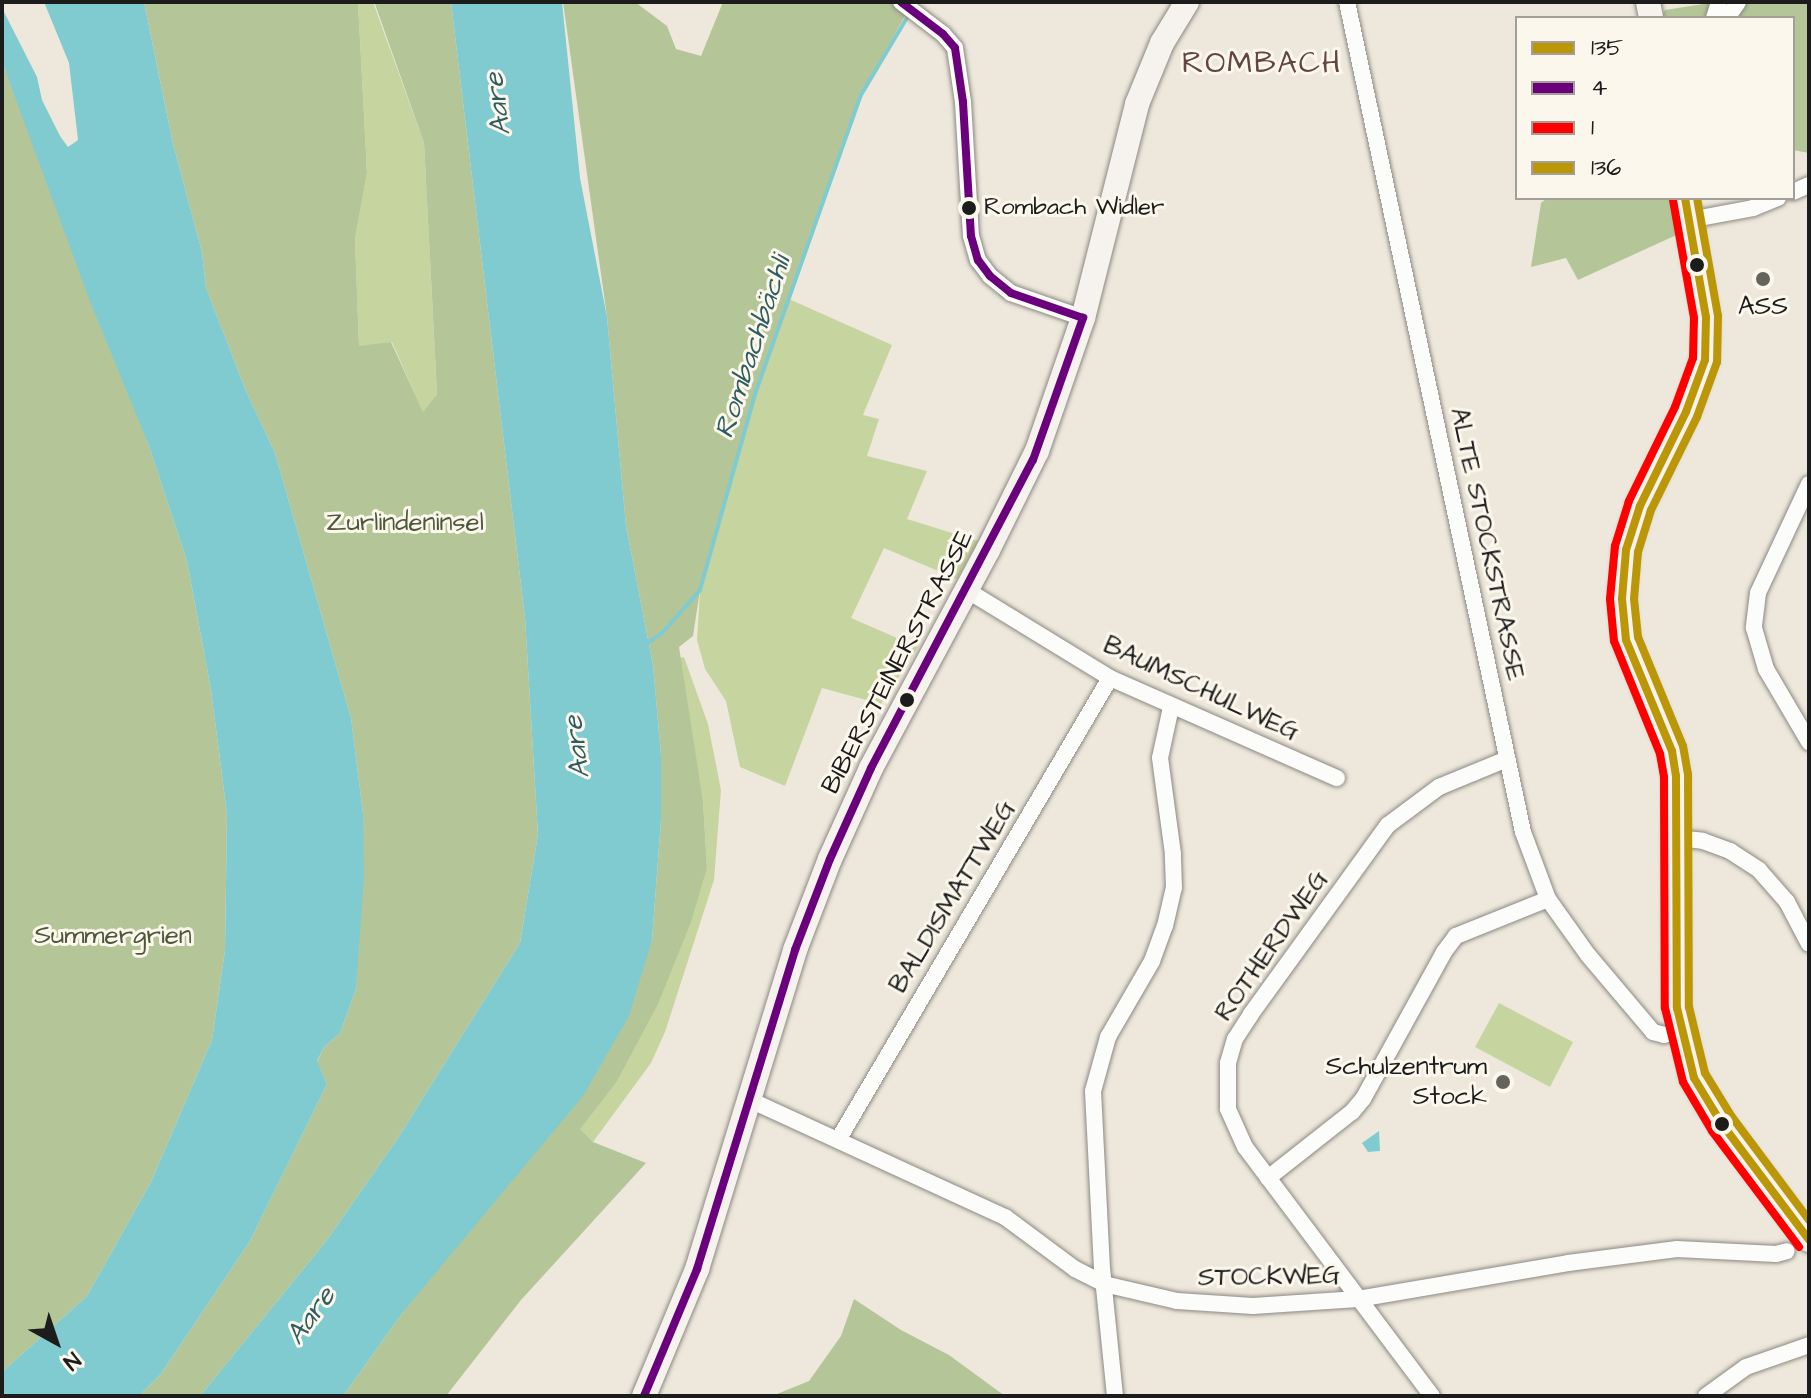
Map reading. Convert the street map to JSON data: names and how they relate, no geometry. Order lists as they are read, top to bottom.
{
  "streets": {
    "main road": ["BIBERSTEINERSTRASSE"],
    "street": [
      "ALTE STOCKSTRASSE",
      "BAUMSCHULWEG",
      "BALDISMATTWEG",
      "ROTHERDWEG",
      "STOCKWEG"
    ]
  },
  "crossings": [
    ["ALTE STOCKSTRASSE", "ROTHERDWEG"],
    ["BIBERSTEINERSTRASSE", "BAUMSCHULWEG"],
    ["BIBERSTEINERSTRASSE", "STOCKWEG"],
    ["BAUMSCHULWEG", "BALDISMATTWEG"],
    ["BALDISMATTWEG", "STOCKWEG"],
    ["ROTHERDWEG", "STOCKWEG"]
  ],
  "districts": ["ROMBACH"],
  "water": ["Aare", "Rombachbächli"],
  "parks": ["Zurlindeninsel", "Summergrien"],
  "places": ["Rombach Widler", "ASS", "Schulzentrum Stock"],
  "lines": [
    "transit line 4",
    "transit line 135",
    "transit line 1",
    "transit line 136"
  ],
  "legend": [
    "135",
    "4",
    "1",
    "136"
  ],
  "north": "bottom right"
}
